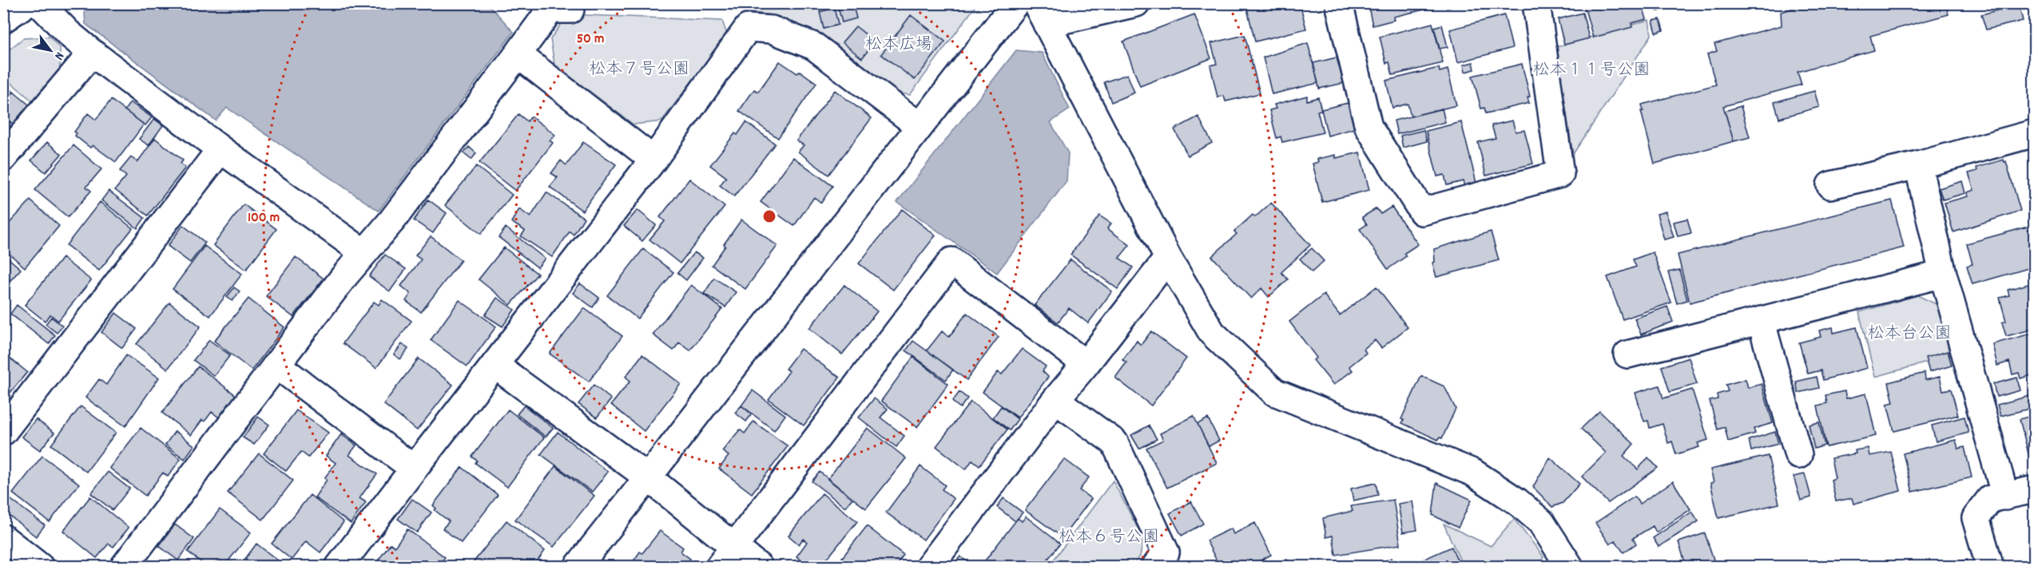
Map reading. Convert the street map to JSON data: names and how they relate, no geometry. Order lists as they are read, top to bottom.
{
  "parks": [
    "松本広場",
    "松本７号公園",
    "松本１１号公園",
    "松本台公園",
    "松本６号公園"
  ],
  "north": "bottom right",
  "rings": ["50 m", "100 m"]
}
